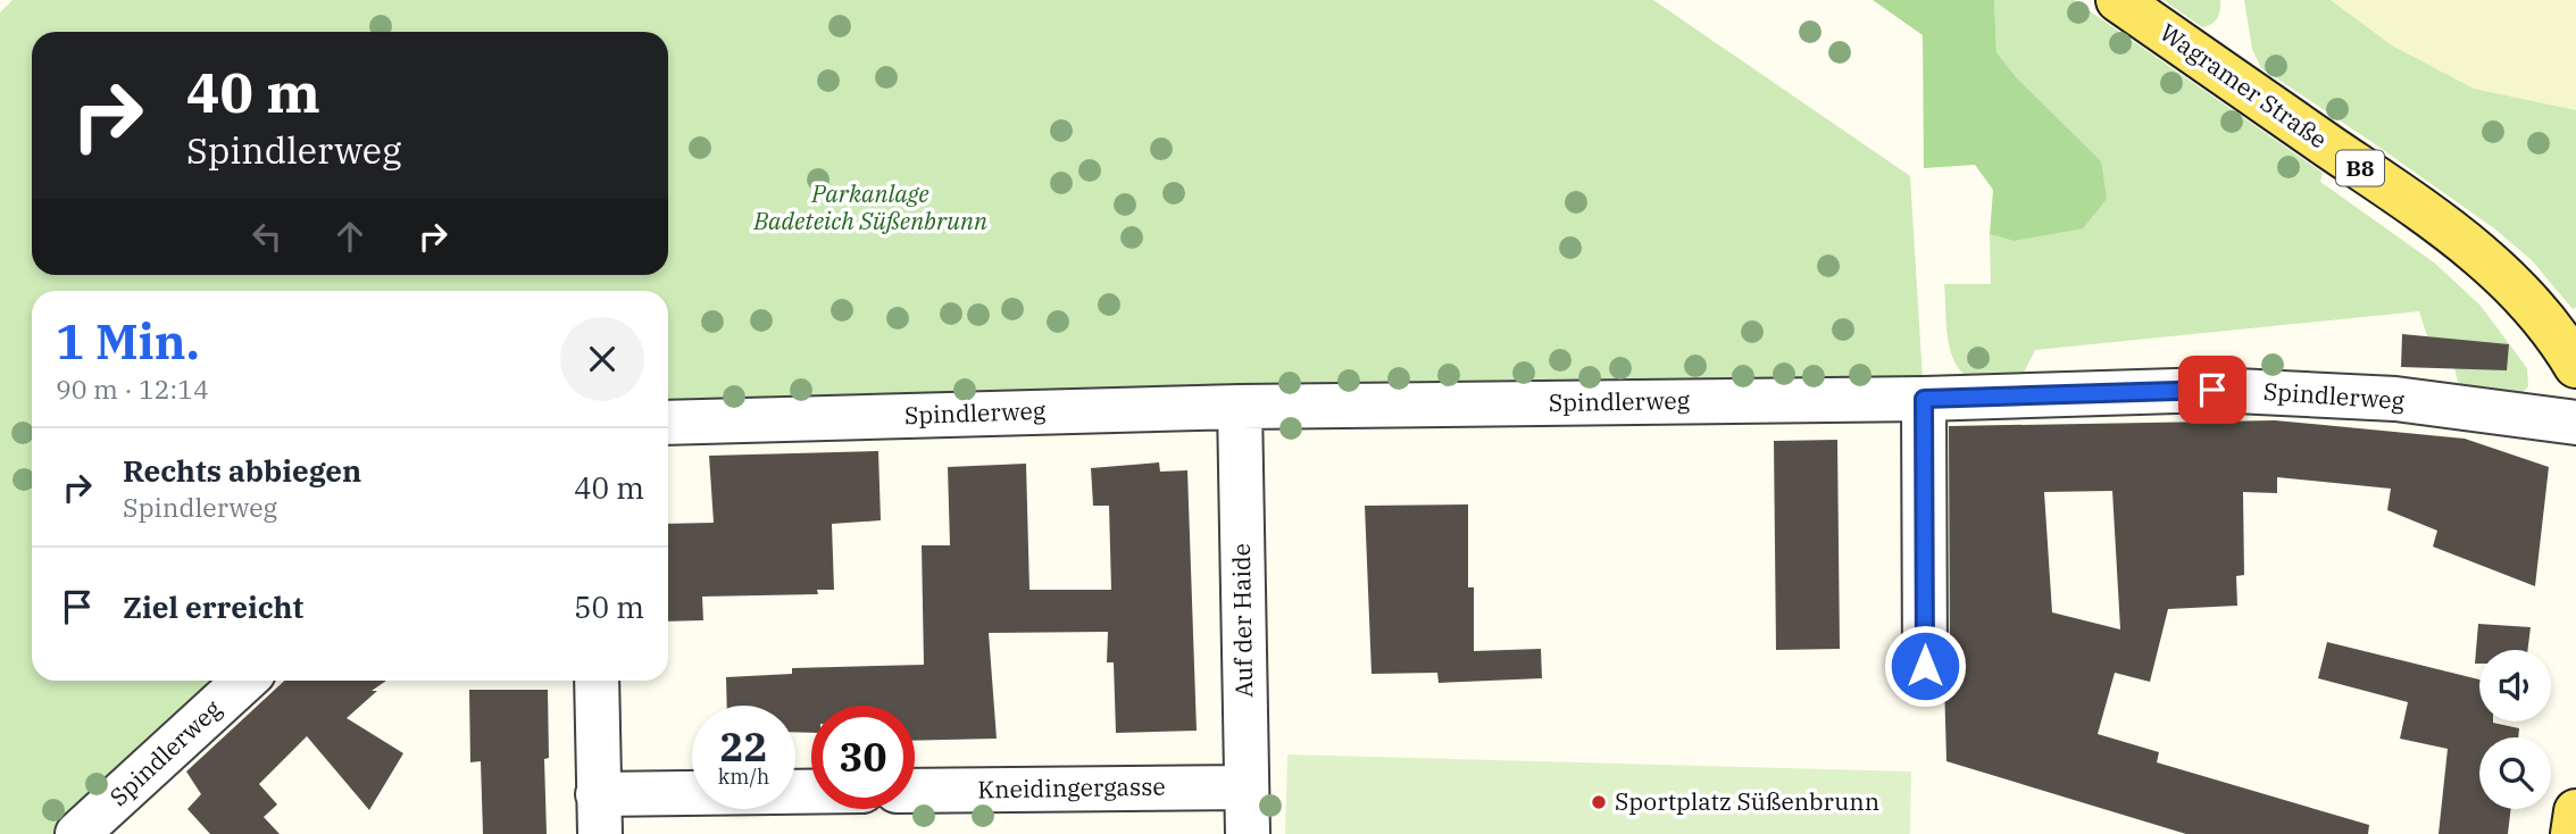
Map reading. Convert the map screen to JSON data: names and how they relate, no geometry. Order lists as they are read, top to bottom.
{
  "streets": {
    "main road": ["Wagramer Straße", "B8"],
    "street": ["Spindlerweg", "Auf der Haide", "Kneidingergasse"]
  },
  "crossings": [
    ["Spindlerweg", "Auf der Haide"],
    ["Auf der Haide", "Kneidingergasse"]
  ],
  "parks": ["Parkanlage Badeteich Süßenbrunn"],
  "places": ["Sportplatz Süßenbrunn"],
  "page": {
    "turn": ["40 m", "Spindlerweg"],
    "heading": ["1 Min.", "90 m · 12:14"],
    "list": [
      {
        "name": "Rechts abbiegen",
        "note": "Spindlerweg",
        "value": "40 m"
      },
      {
        "name": "Ziel erreicht",
        "value": "50 m"
      }
    ],
    "speed": "22 km/h",
    "limit": "30"
  }
}
